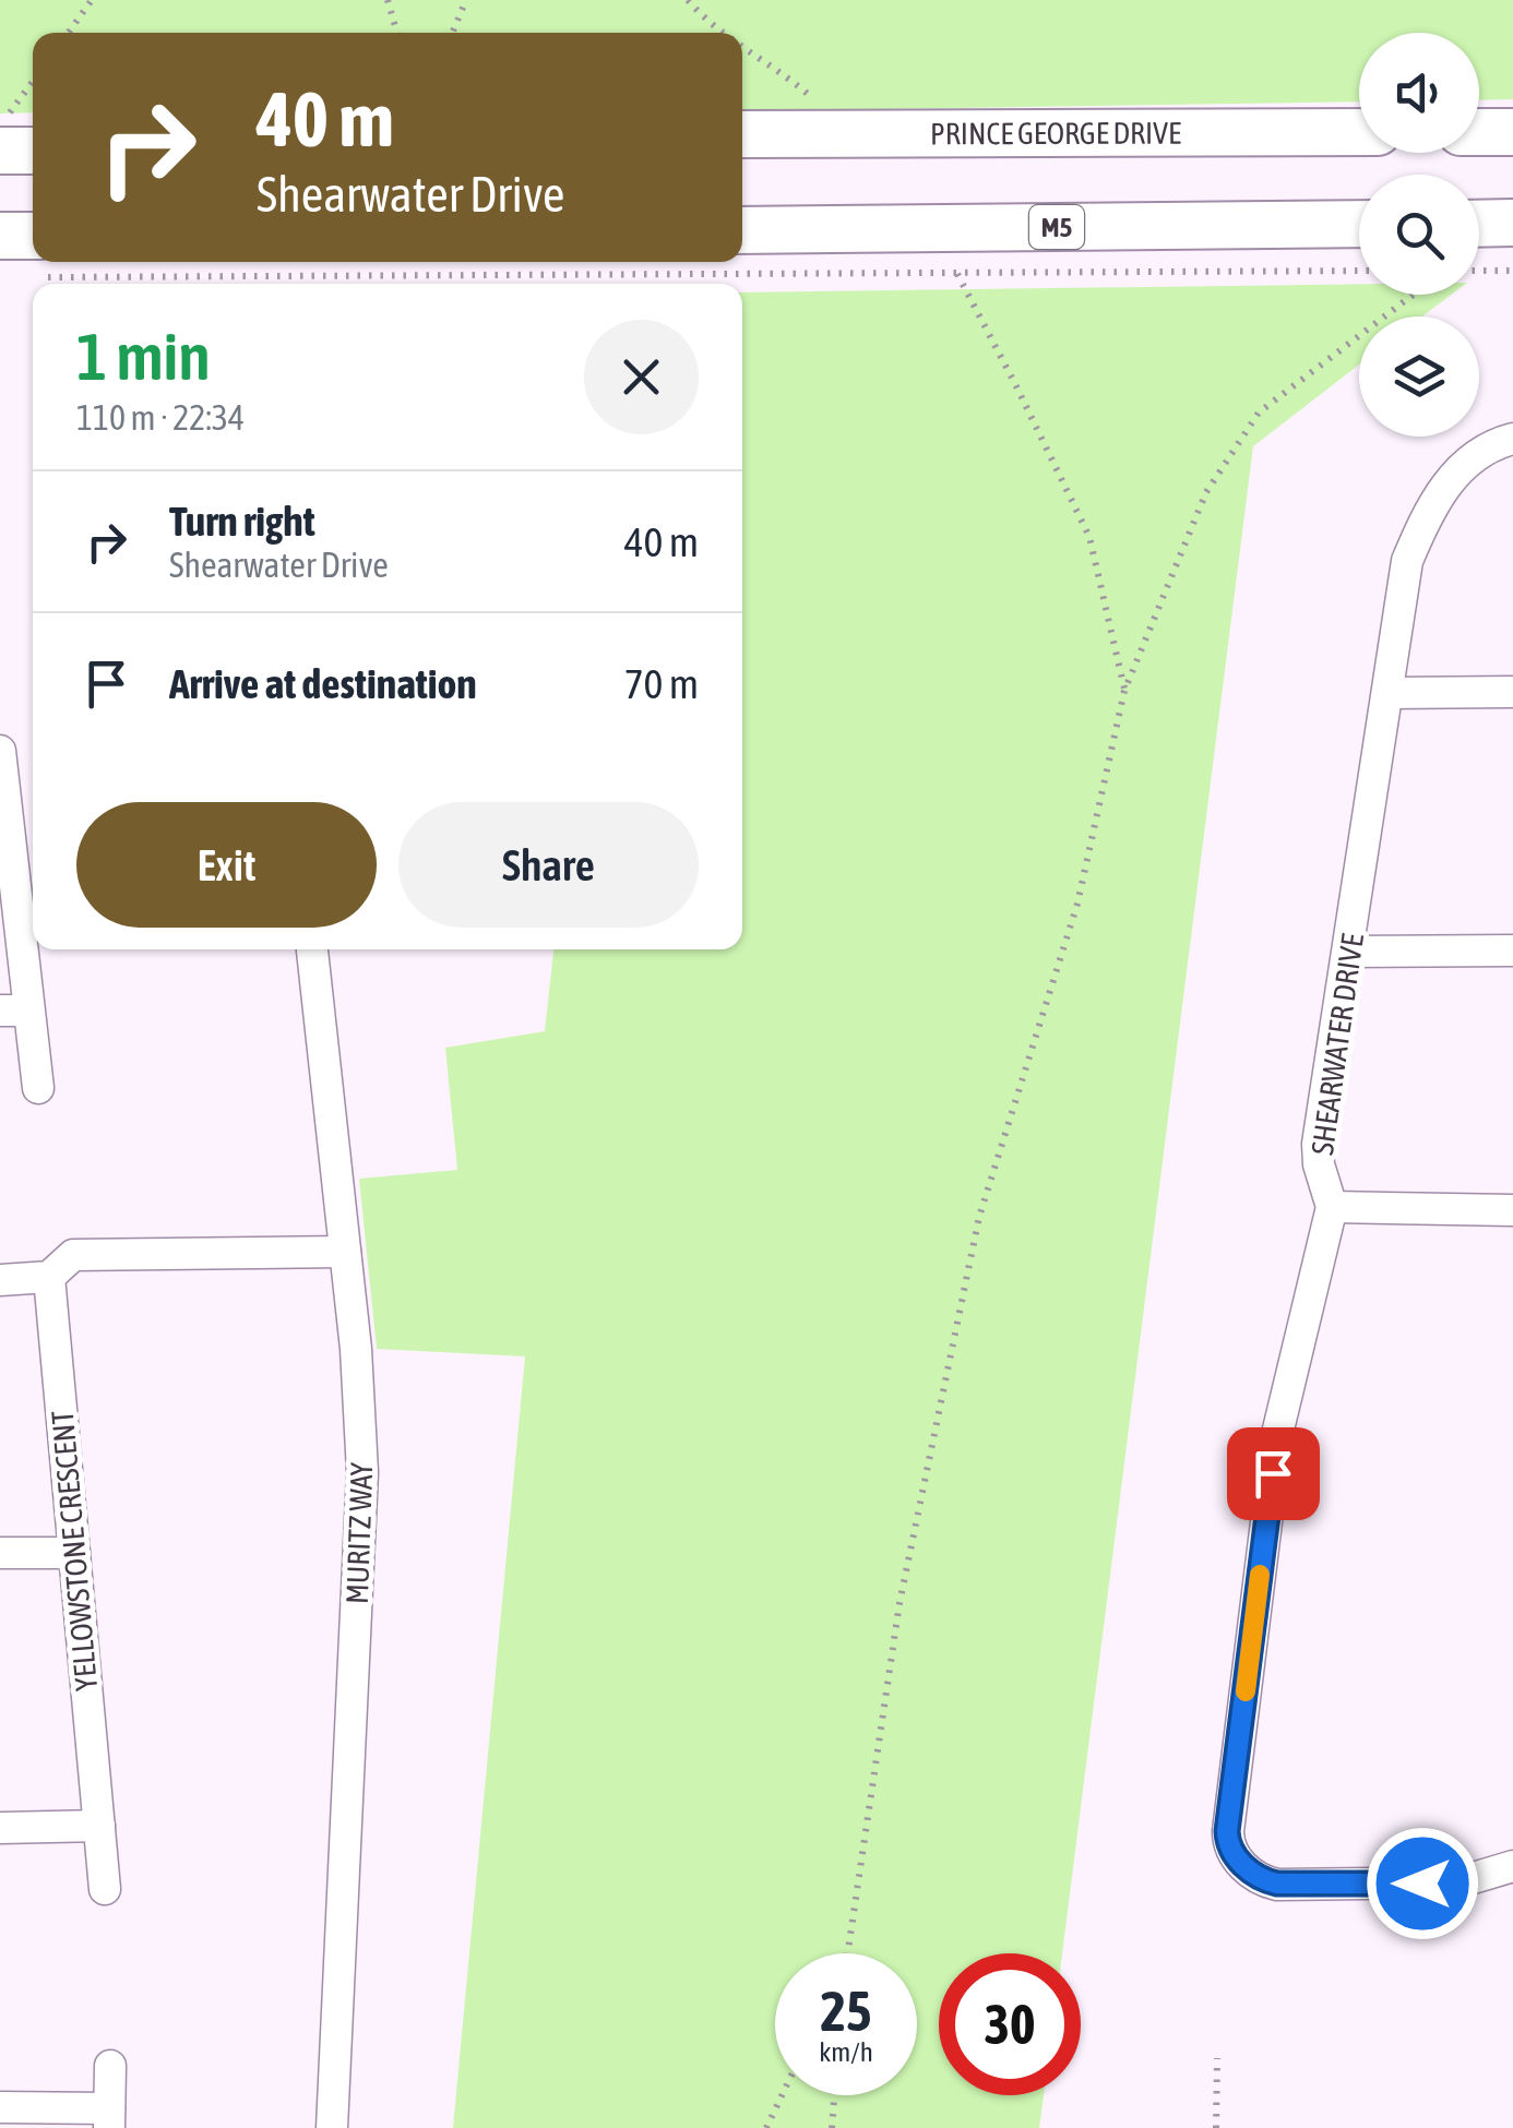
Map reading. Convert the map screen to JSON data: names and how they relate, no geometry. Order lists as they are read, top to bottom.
{
  "streets": {
    "main road": ["PRINCE GEORGE DRIVE", "M5"],
    "street": ["SHEARWATER DRIVE", "MURITZ WAY", "YELLOWSTONE CRESCENT"]
  },
  "page": {
    "turn": ["40 m", "Shearwater Drive"],
    "heading": ["1 min", "110 m · 22:34"],
    "list": [
      {
        "name": "Turn right",
        "note": "Shearwater Drive",
        "value": "40 m"
      },
      {
        "name": "Arrive at destination",
        "value": "70 m"
      }
    ],
    "buttons": ["Exit", "Share"],
    "speed": "25 km/h",
    "limit": "30"
  }
}
